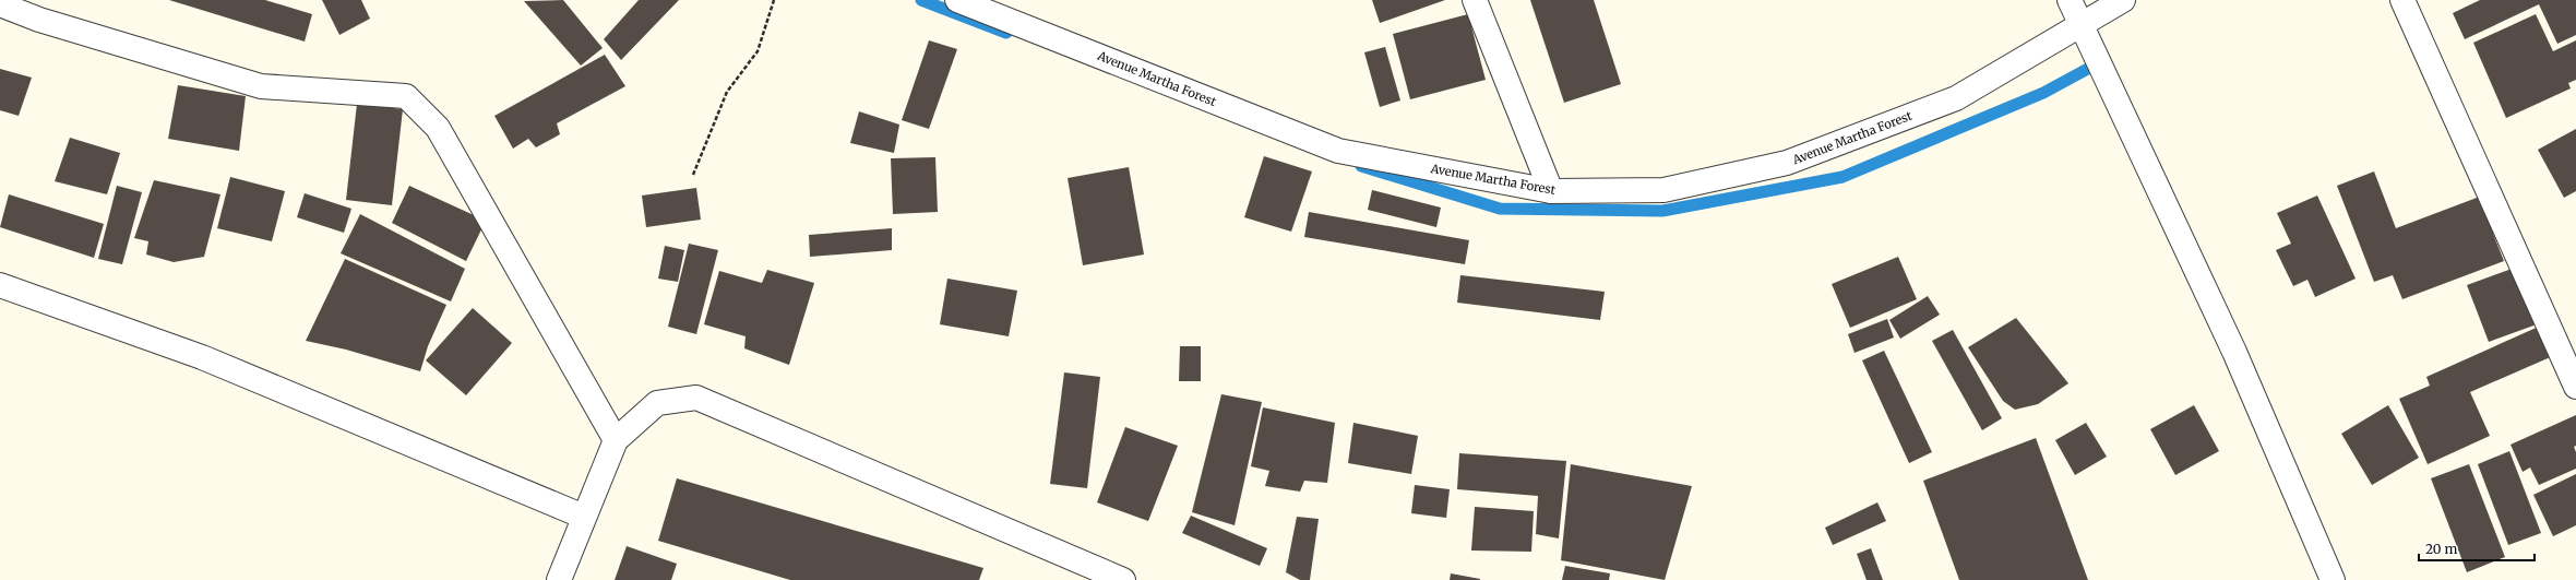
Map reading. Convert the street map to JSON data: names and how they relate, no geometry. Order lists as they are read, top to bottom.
{
  "streets": {
    "street": ["Avenue Martha Forest"]
  },
  "scale_bar": "20 m"
}
